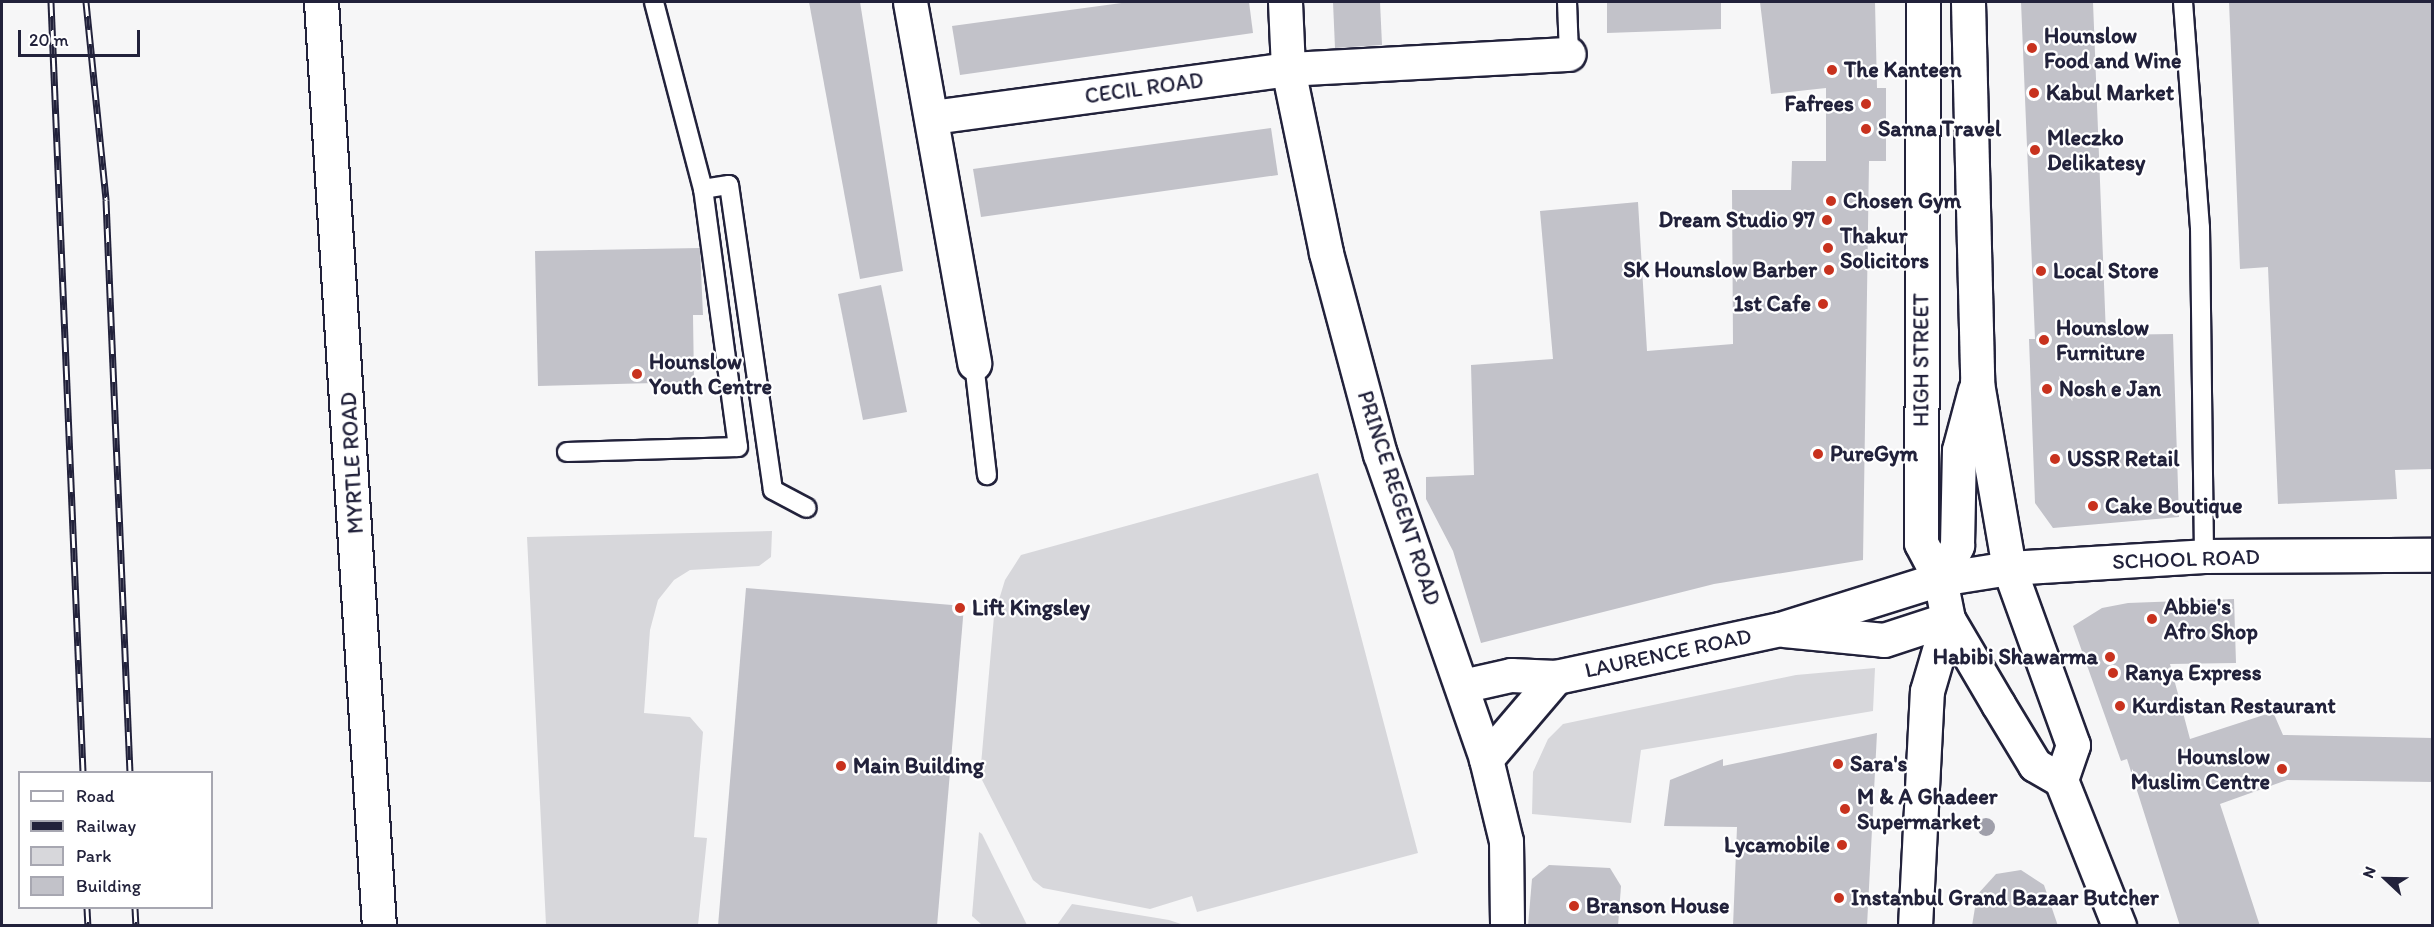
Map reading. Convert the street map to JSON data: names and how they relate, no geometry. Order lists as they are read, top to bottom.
{
  "streets": {
    "street": [
      "CECIL ROAD",
      "HIGH STREET",
      "MYRTLE ROAD",
      "PRINCE REGENT ROAD",
      "SCHOOL ROAD",
      "LAURENCE ROAD"
    ]
  },
  "crossings": [
    ["CECIL ROAD", "PRINCE REGENT ROAD"],
    ["HIGH STREET", "SCHOOL ROAD"],
    ["HIGH STREET", "LAURENCE ROAD"],
    ["PRINCE REGENT ROAD", "LAURENCE ROAD"],
    ["SCHOOL ROAD", "LAURENCE ROAD"]
  ],
  "places": [
    "Hounslow Food and Wine",
    "The Kanteen",
    "Kabul Market",
    "Fafrees",
    "Sanna Travel",
    "Mleczko Delikatesy",
    "Chosen Gym",
    "Dream Studio 97",
    "Thakur Solicitors",
    "SK Hounslow Barber",
    "Local Store",
    "1st Cafe",
    "Hounslow Furniture",
    "Hounslow Youth Centre",
    "Nosh e Jan",
    "PureGym",
    "USSR Retail",
    "Cake Boutique",
    "Lift Kingsley",
    "Abbie's Afro Shop",
    "Habibi Shawarma",
    "Ranya Express",
    "Kurdistan Restaurant",
    "Sara's",
    "Main Building",
    "Hounslow Muslim Centre",
    "M & A Ghadeer Supermarket",
    "Lycamobile",
    "Instanbul Grand Bazaar Butcher",
    "Branson House"
  ],
  "legend": [
    "Road",
    "Railway",
    "Park",
    "Building"
  ],
  "scale_bar": "20 m",
  "north": "left"
}
